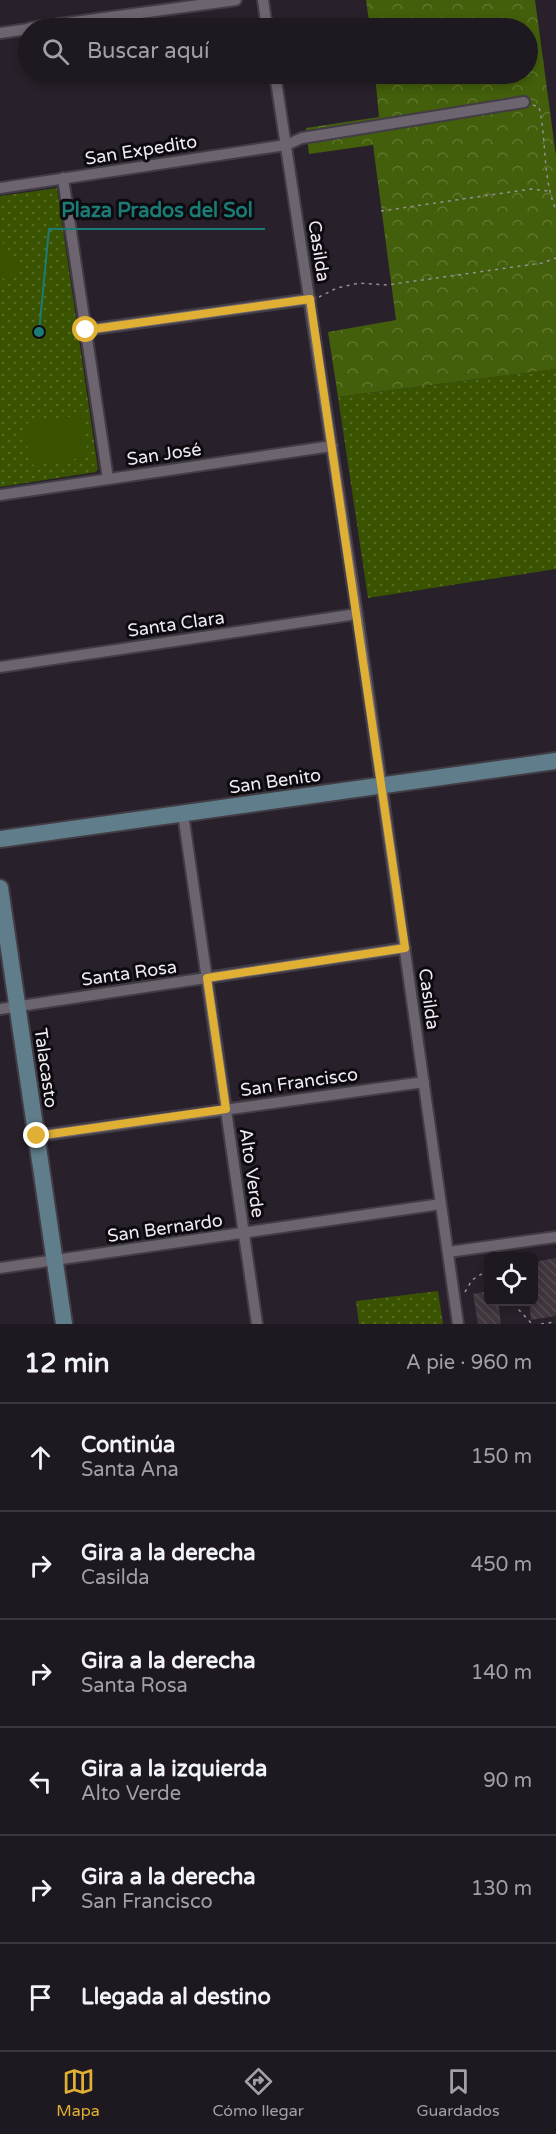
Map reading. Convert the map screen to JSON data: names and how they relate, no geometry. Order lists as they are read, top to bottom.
{
  "streets": {
    "street": [
      "San Expedito",
      "Casilda",
      "San José",
      "Santa Clara",
      "San Benito",
      "Santa Rosa",
      "Talacasto",
      "San Francisco",
      "Alto Verde",
      "San Bernardo"
    ]
  },
  "crossings": [
    ["San Expedito", "Casilda"],
    ["Casilda", "San José"],
    ["Casilda", "Santa Clara"],
    ["Casilda", "San Benito"],
    ["Casilda", "Santa Rosa"],
    ["Casilda", "San Francisco"],
    ["Casilda", "San Bernardo"],
    ["San Benito", "Alto Verde"],
    ["Santa Rosa", "Talacasto"],
    ["Santa Rosa", "Alto Verde"],
    ["Talacasto", "San Francisco"],
    ["Talacasto", "San Bernardo"],
    ["San Francisco", "Alto Verde"],
    ["Alto Verde", "San Bernardo"]
  ],
  "places": ["Plaza Prados del Sol"],
  "page": {
    "search": "Buscar aquí",
    "heading": ["12 min", "A pie · 960 m"],
    "list": [
      ["Continúa", "Santa Ana", "150 m"],
      ["Gira a la derecha", "Casilda", "450 m"],
      ["Gira a la derecha", "Santa Rosa", "140 m"],
      ["Gira a la izquierda", "Alto Verde", "90 m"],
      ["Gira a la derecha", "San Francisco", "130 m"],
      "Llegada al destino"
    ],
    "nav": ["Mapa", "Cómo llegar", "Guardados"]
  }
}
